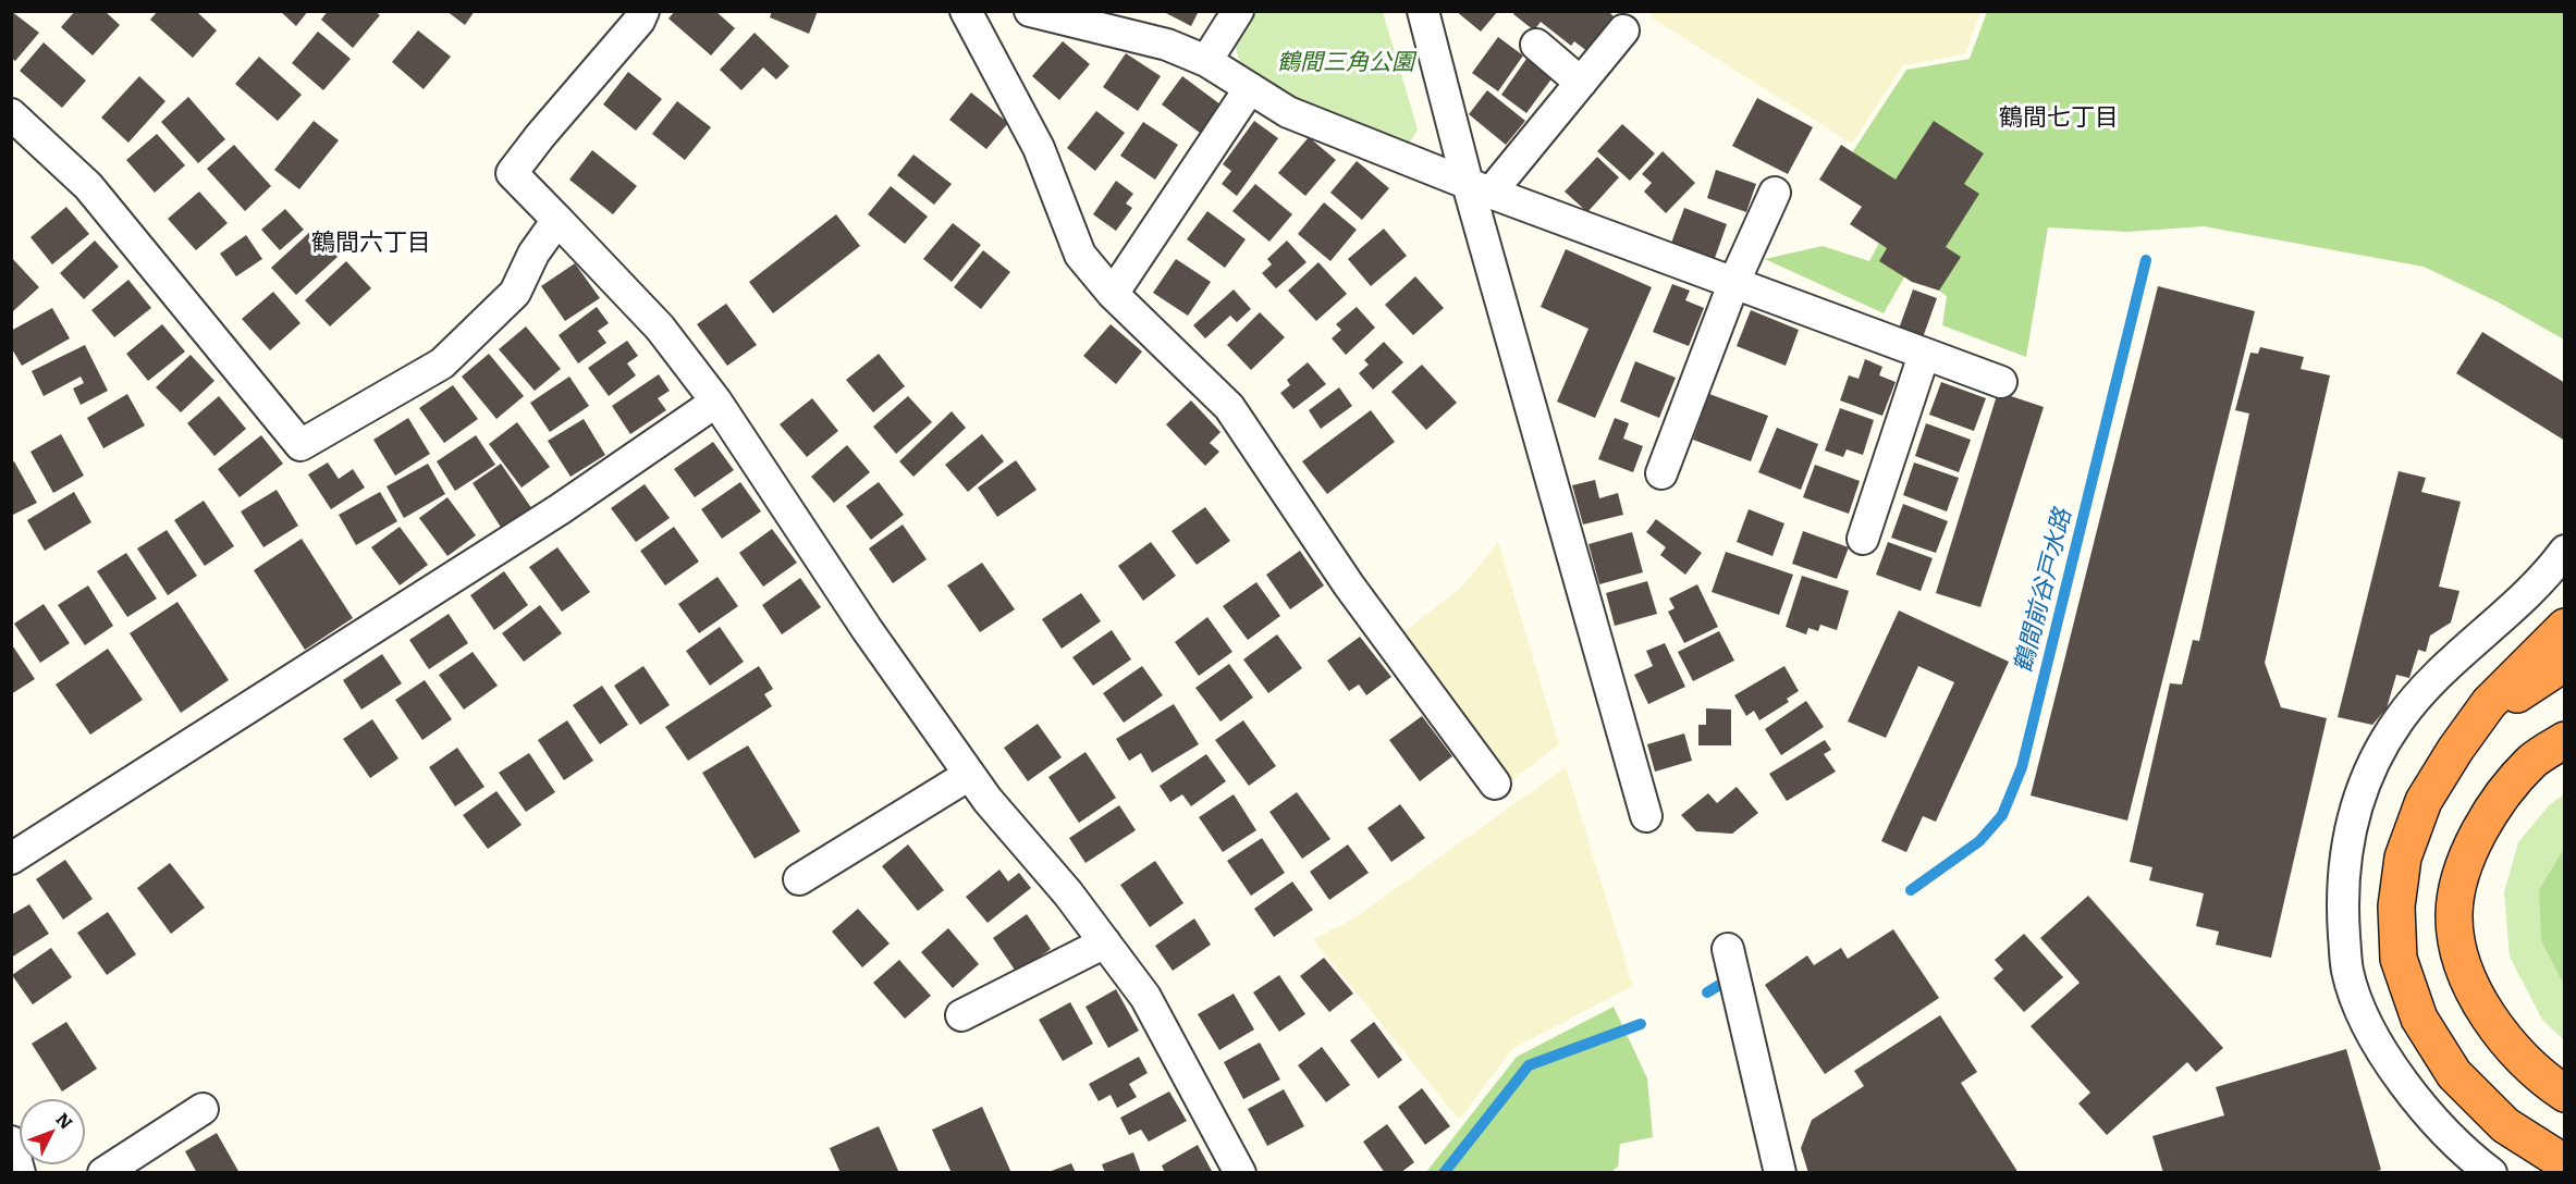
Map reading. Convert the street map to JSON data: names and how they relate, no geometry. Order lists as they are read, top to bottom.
{
  "districts": ["鶴間七丁目", "鶴間六丁目"],
  "water": ["鶴間前谷戸水路"],
  "parks": ["鶴間三角公園"],
  "north": "top right"
}
